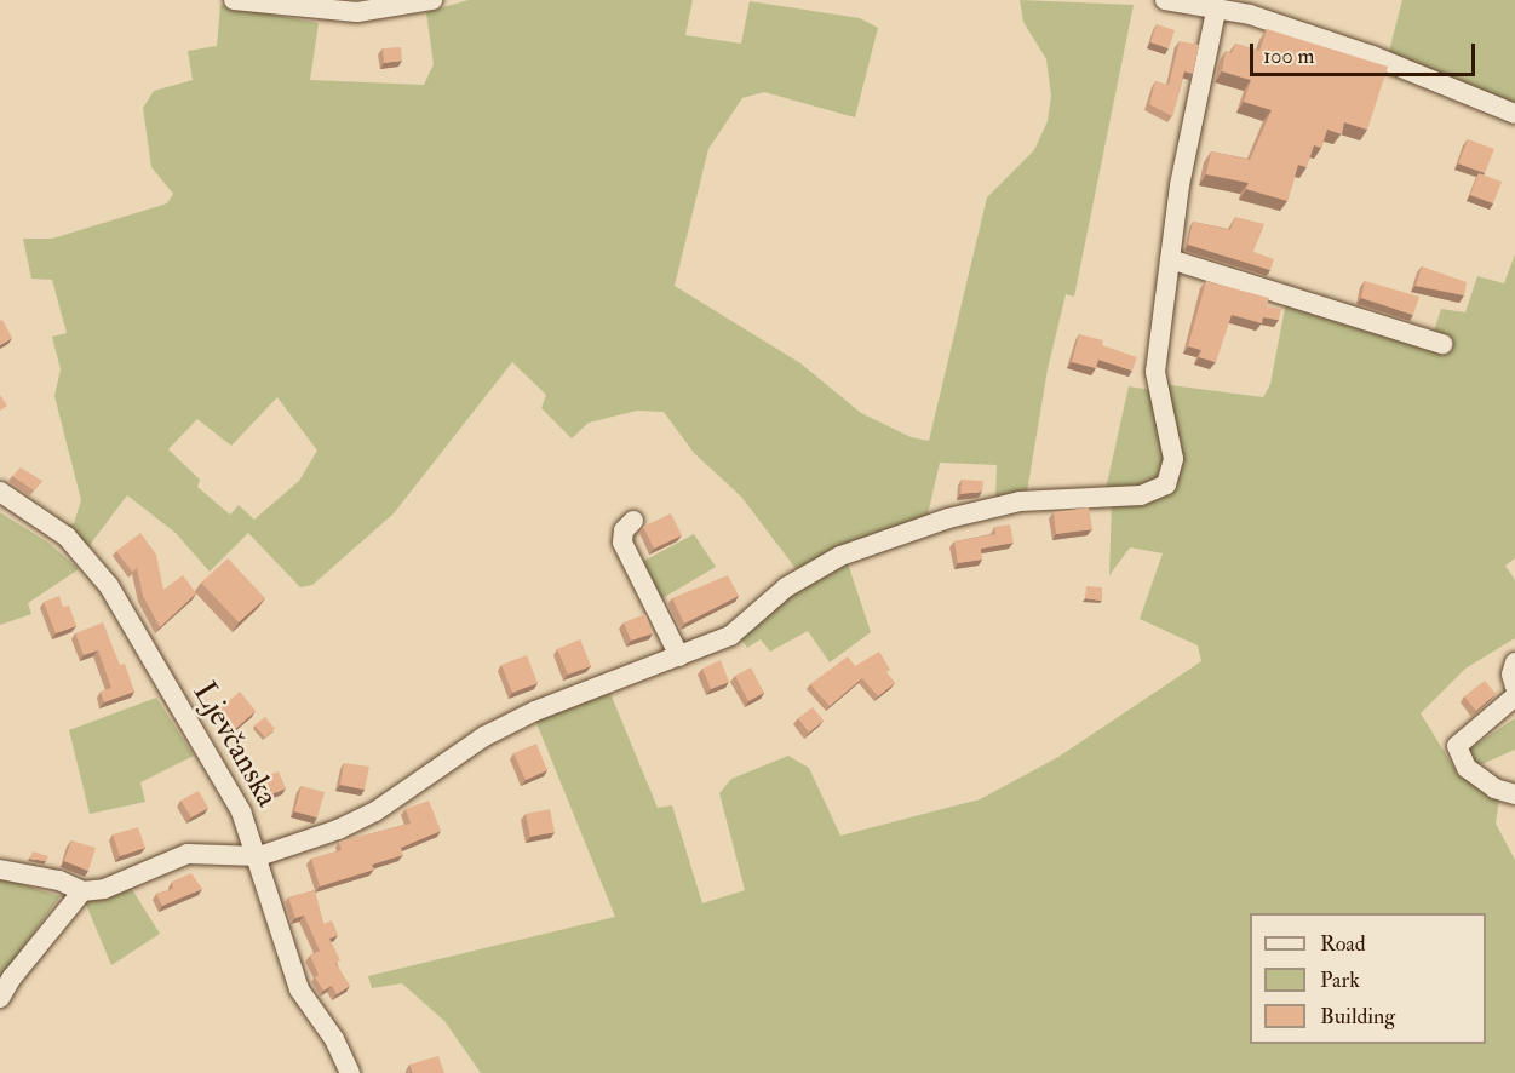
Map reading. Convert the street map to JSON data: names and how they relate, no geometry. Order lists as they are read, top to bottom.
{
  "streets": {
    "street": ["Ljevčanska"]
  },
  "legend": ["Road", "Park", "Building"],
  "scale_bar": "100 m"
}
